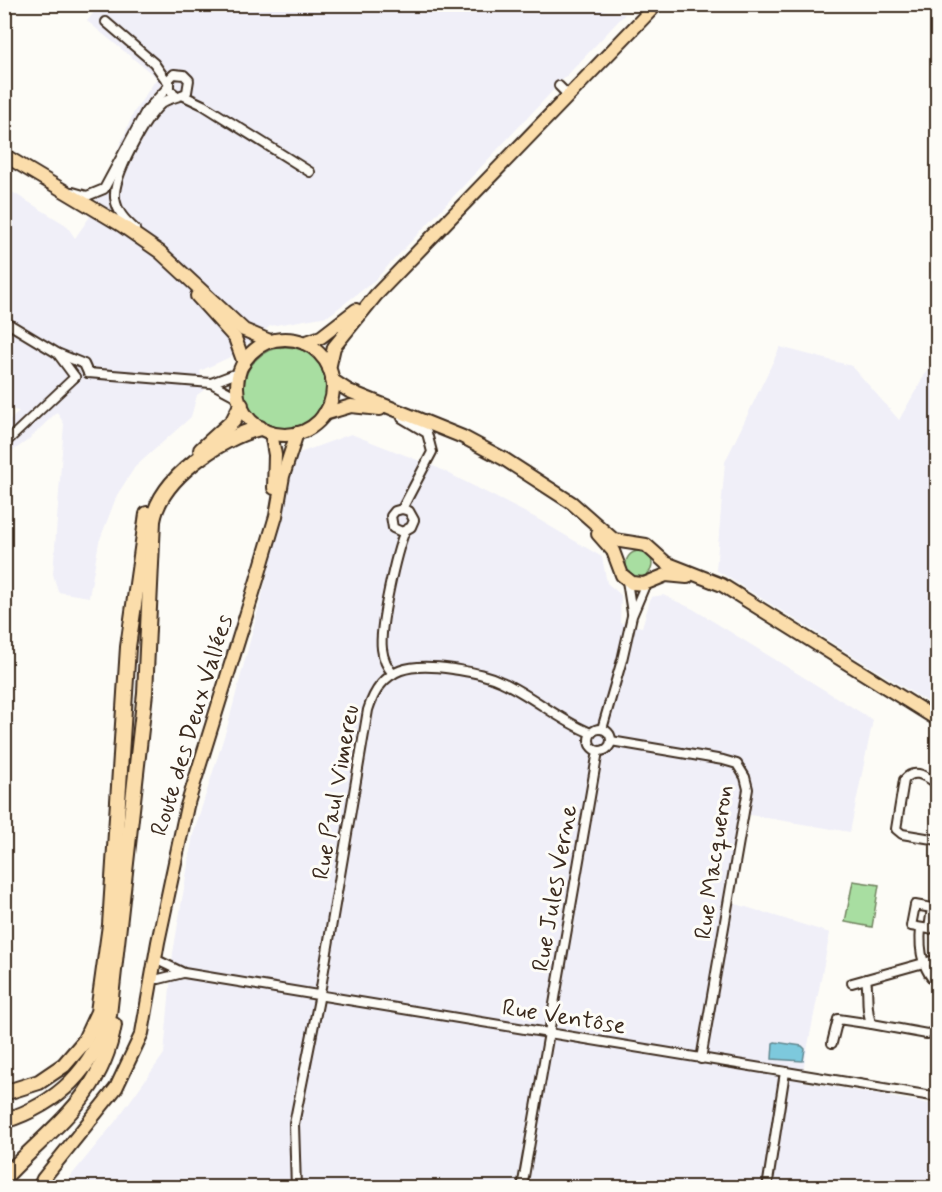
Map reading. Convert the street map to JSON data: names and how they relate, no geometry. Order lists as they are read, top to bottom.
{
  "streets": {
    "main road": ["Route des Deux Vallées"],
    "street": [
      "Rue Paul Vimereu",
      "Rue Macqueron",
      "Rue Jules Verne",
      "Rue Ventôse"
    ]
  },
  "crossings": [
    ["Route des Deux Vallées", "Rue Ventôse"],
    ["Rue Paul Vimereu", "Rue Ventôse"],
    ["Rue Macqueron", "Rue Jules Verne"],
    ["Rue Macqueron", "Rue Ventôse"],
    ["Rue Jules Verne", "Rue Ventôse"]
  ]
}
